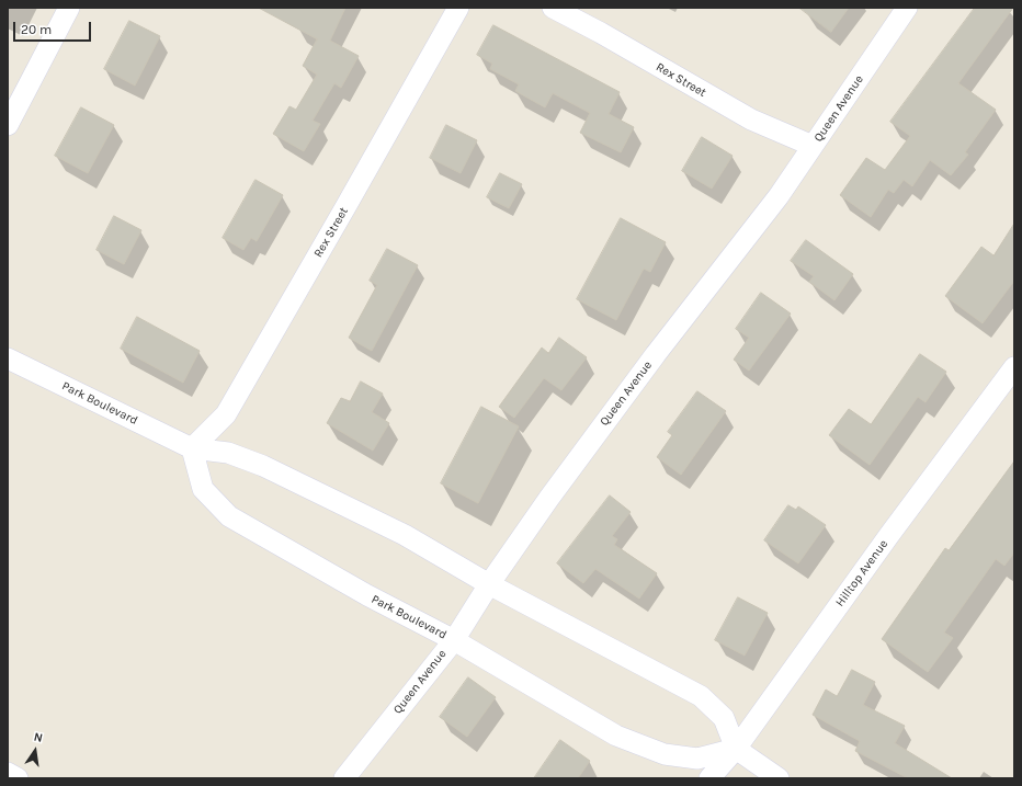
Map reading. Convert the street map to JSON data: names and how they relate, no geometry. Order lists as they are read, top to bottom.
{
  "streets": {
    "street": [
      "Rex Street",
      "Queen Avenue",
      "Park Boulevard",
      "Hilltop Avenue"
    ]
  },
  "crossings": [
    ["Rex Street", "Queen Avenue"],
    ["Rex Street", "Park Boulevard"],
    ["Queen Avenue", "Park Boulevard"],
    ["Park Boulevard", "Hilltop Avenue"]
  ],
  "scale_bar": "20 m",
  "north": "top"
}
